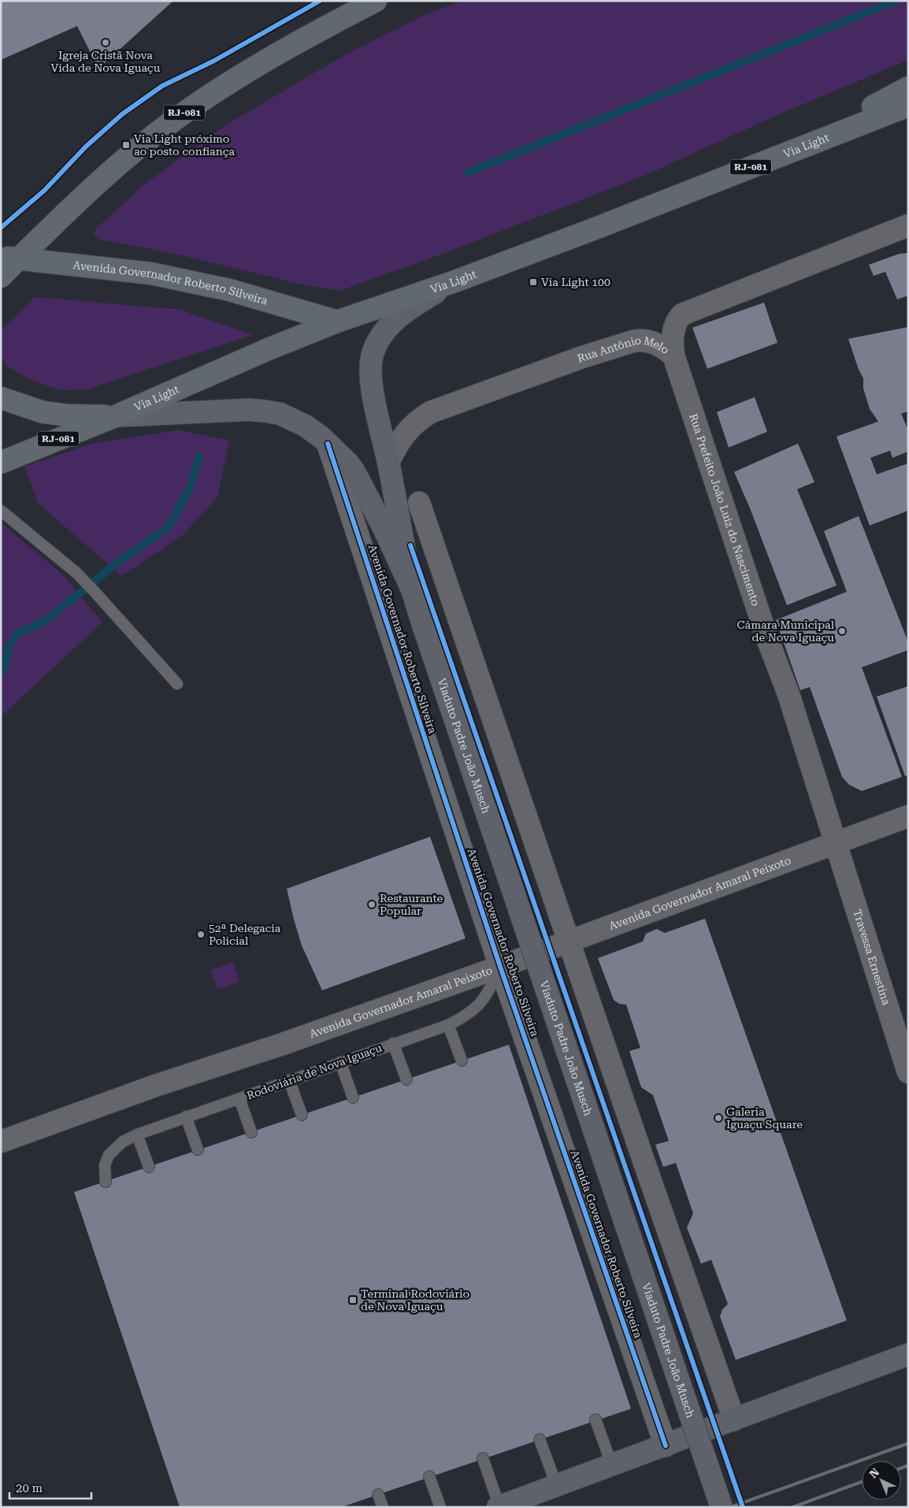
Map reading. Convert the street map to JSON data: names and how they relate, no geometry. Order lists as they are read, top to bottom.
{
  "streets": {
    "main road": [
      "RJ-081",
      "Via Light",
      "Avenida Governador Roberto Silveira",
      "Viaduto Padre João Musch"
    ],
    "street": [
      "Rua Antônio Melo",
      "Rua Prefeito João Luiz do Nascimento",
      "Avenida Governador Amaral Peixoto",
      "Travessa Ernestina"
    ],
    "lane": ["Rodoviária de Nova Iguaçu"]
  },
  "crossings": [
    ["RJ-081", "Avenida Governador Roberto Silveira"],
    ["Via Light", "Avenida Governador Roberto Silveira"],
    ["Via Light", "Viaduto Padre João Musch"],
    ["Avenida Governador Roberto Silveira", "Viaduto Padre João Musch"],
    ["Avenida Governador Roberto Silveira", "Avenida Governador Amaral Peixoto"],
    ["Avenida Governador Roberto Silveira", "Rodoviária de Nova Iguaçu"],
    ["Rua Antônio Melo", "Rua Prefeito João Luiz do Nascimento"],
    ["Rua Antônio Melo", "Viaduto Padre João Musch"],
    ["Rua Prefeito João Luiz do Nascimento", "Avenida Governador Amaral Peixoto"],
    ["Rua Prefeito João Luiz do Nascimento", "Travessa Ernestina"],
    ["Avenida Governador Amaral Peixoto", "Travessa Ernestina"],
    ["Avenida Governador Amaral Peixoto", "Rodoviária de Nova Iguaçu"]
  ],
  "places": {
    "other": [
      "Igreja Cristã Nova Vida de Nova Iguaçu",
      "Câmara Municipal de Nova Iguaçu",
      "Restaurante Popular",
      "52ª Delegacia Policial",
      "Galeria Iguaçu Square"
    ],
    "transit": ["Via Light próximo ao posto confiança", "Via Light 100", "Terminal Rodoviário de Nova Iguaçu"]
  },
  "scale_bar": "20 m",
  "north": "top left"
}
